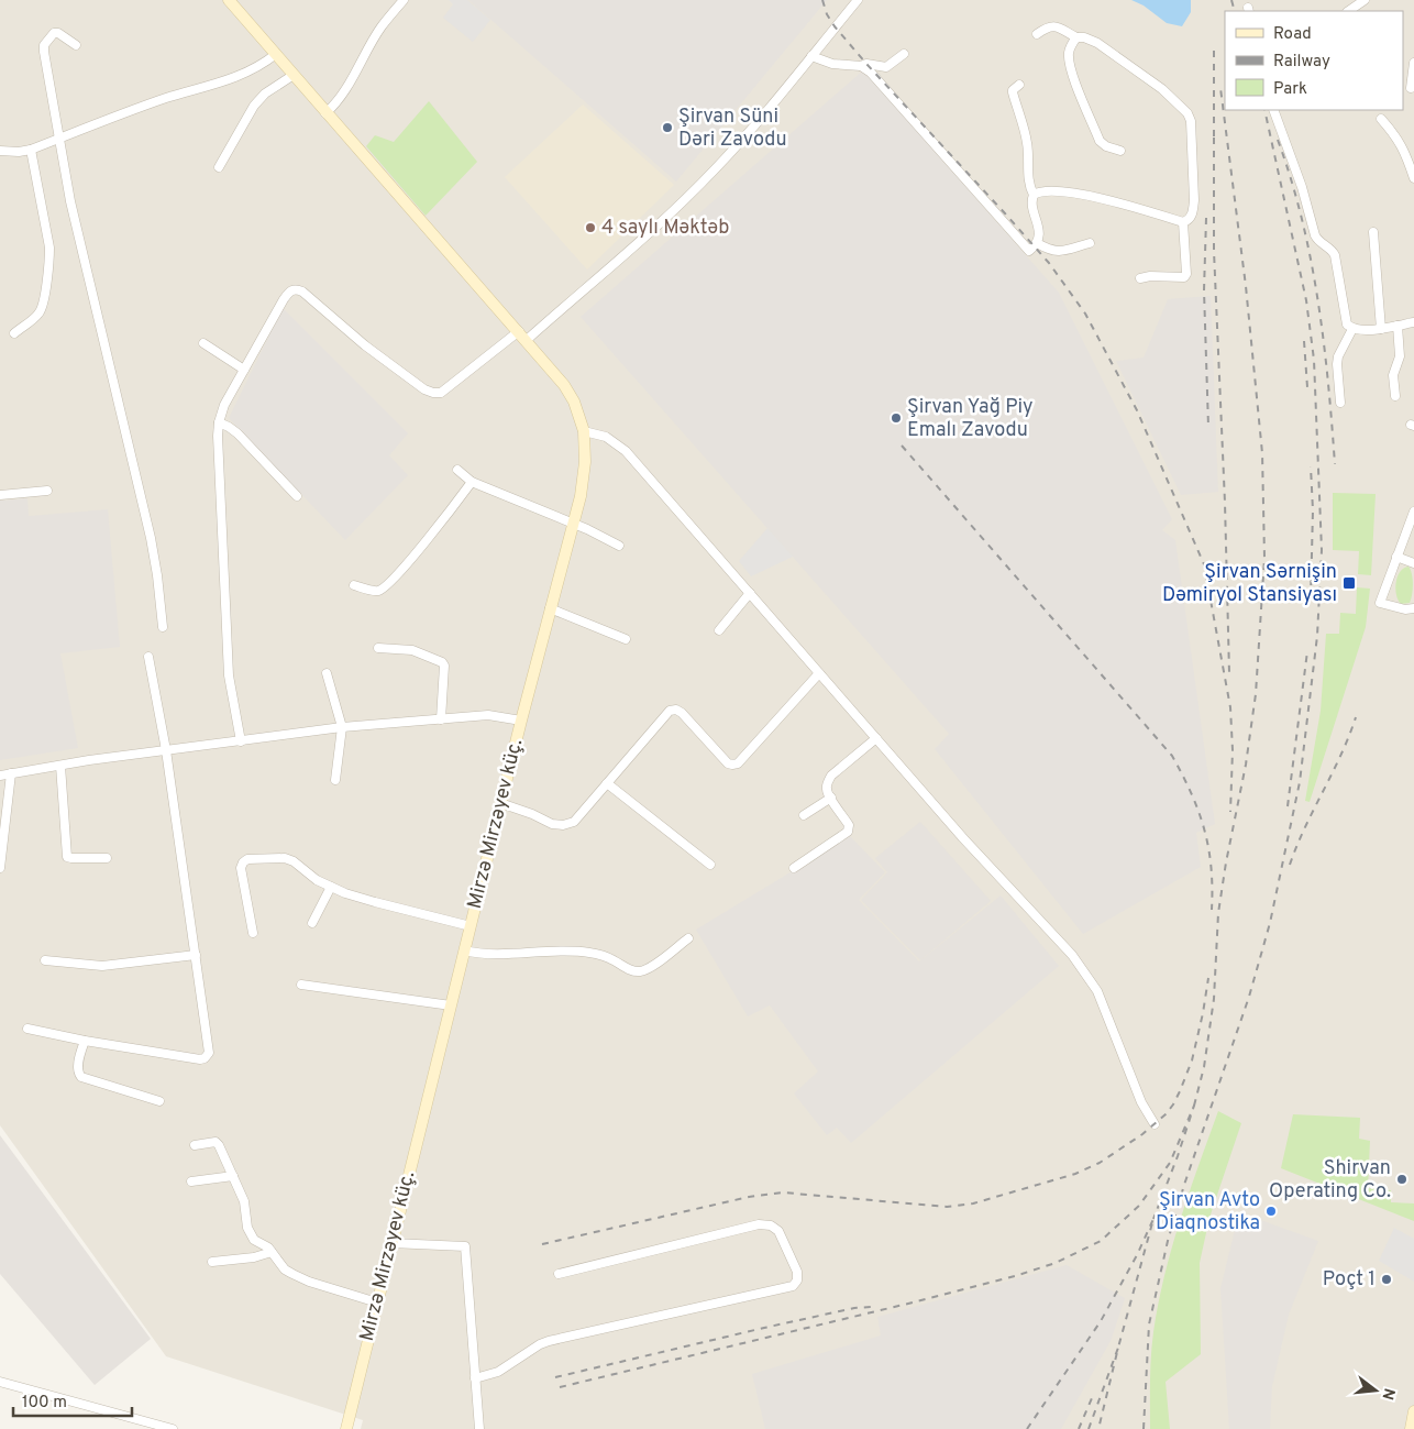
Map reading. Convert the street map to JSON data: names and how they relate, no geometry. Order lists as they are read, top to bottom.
{
  "streets": {
    "main road": ["Mirzə Mirzəyev küç."]
  },
  "places": {
    "other": [
      "Şirvan Süni Dəri Zavodu",
      "4 saylı Məktəb",
      "Şirvan Yağ Piy Emalı Zavodu",
      "Shirvan Operating Co.",
      "Şirvan Avto Diaqnostika",
      "Poçt 1"
    ],
    "transit": ["Şirvan Sərnişin Dəmiryol Stansiyası"]
  },
  "legend": ["Road", "Railway", "Park"],
  "scale_bar": "100 m",
  "north": "right"
}
